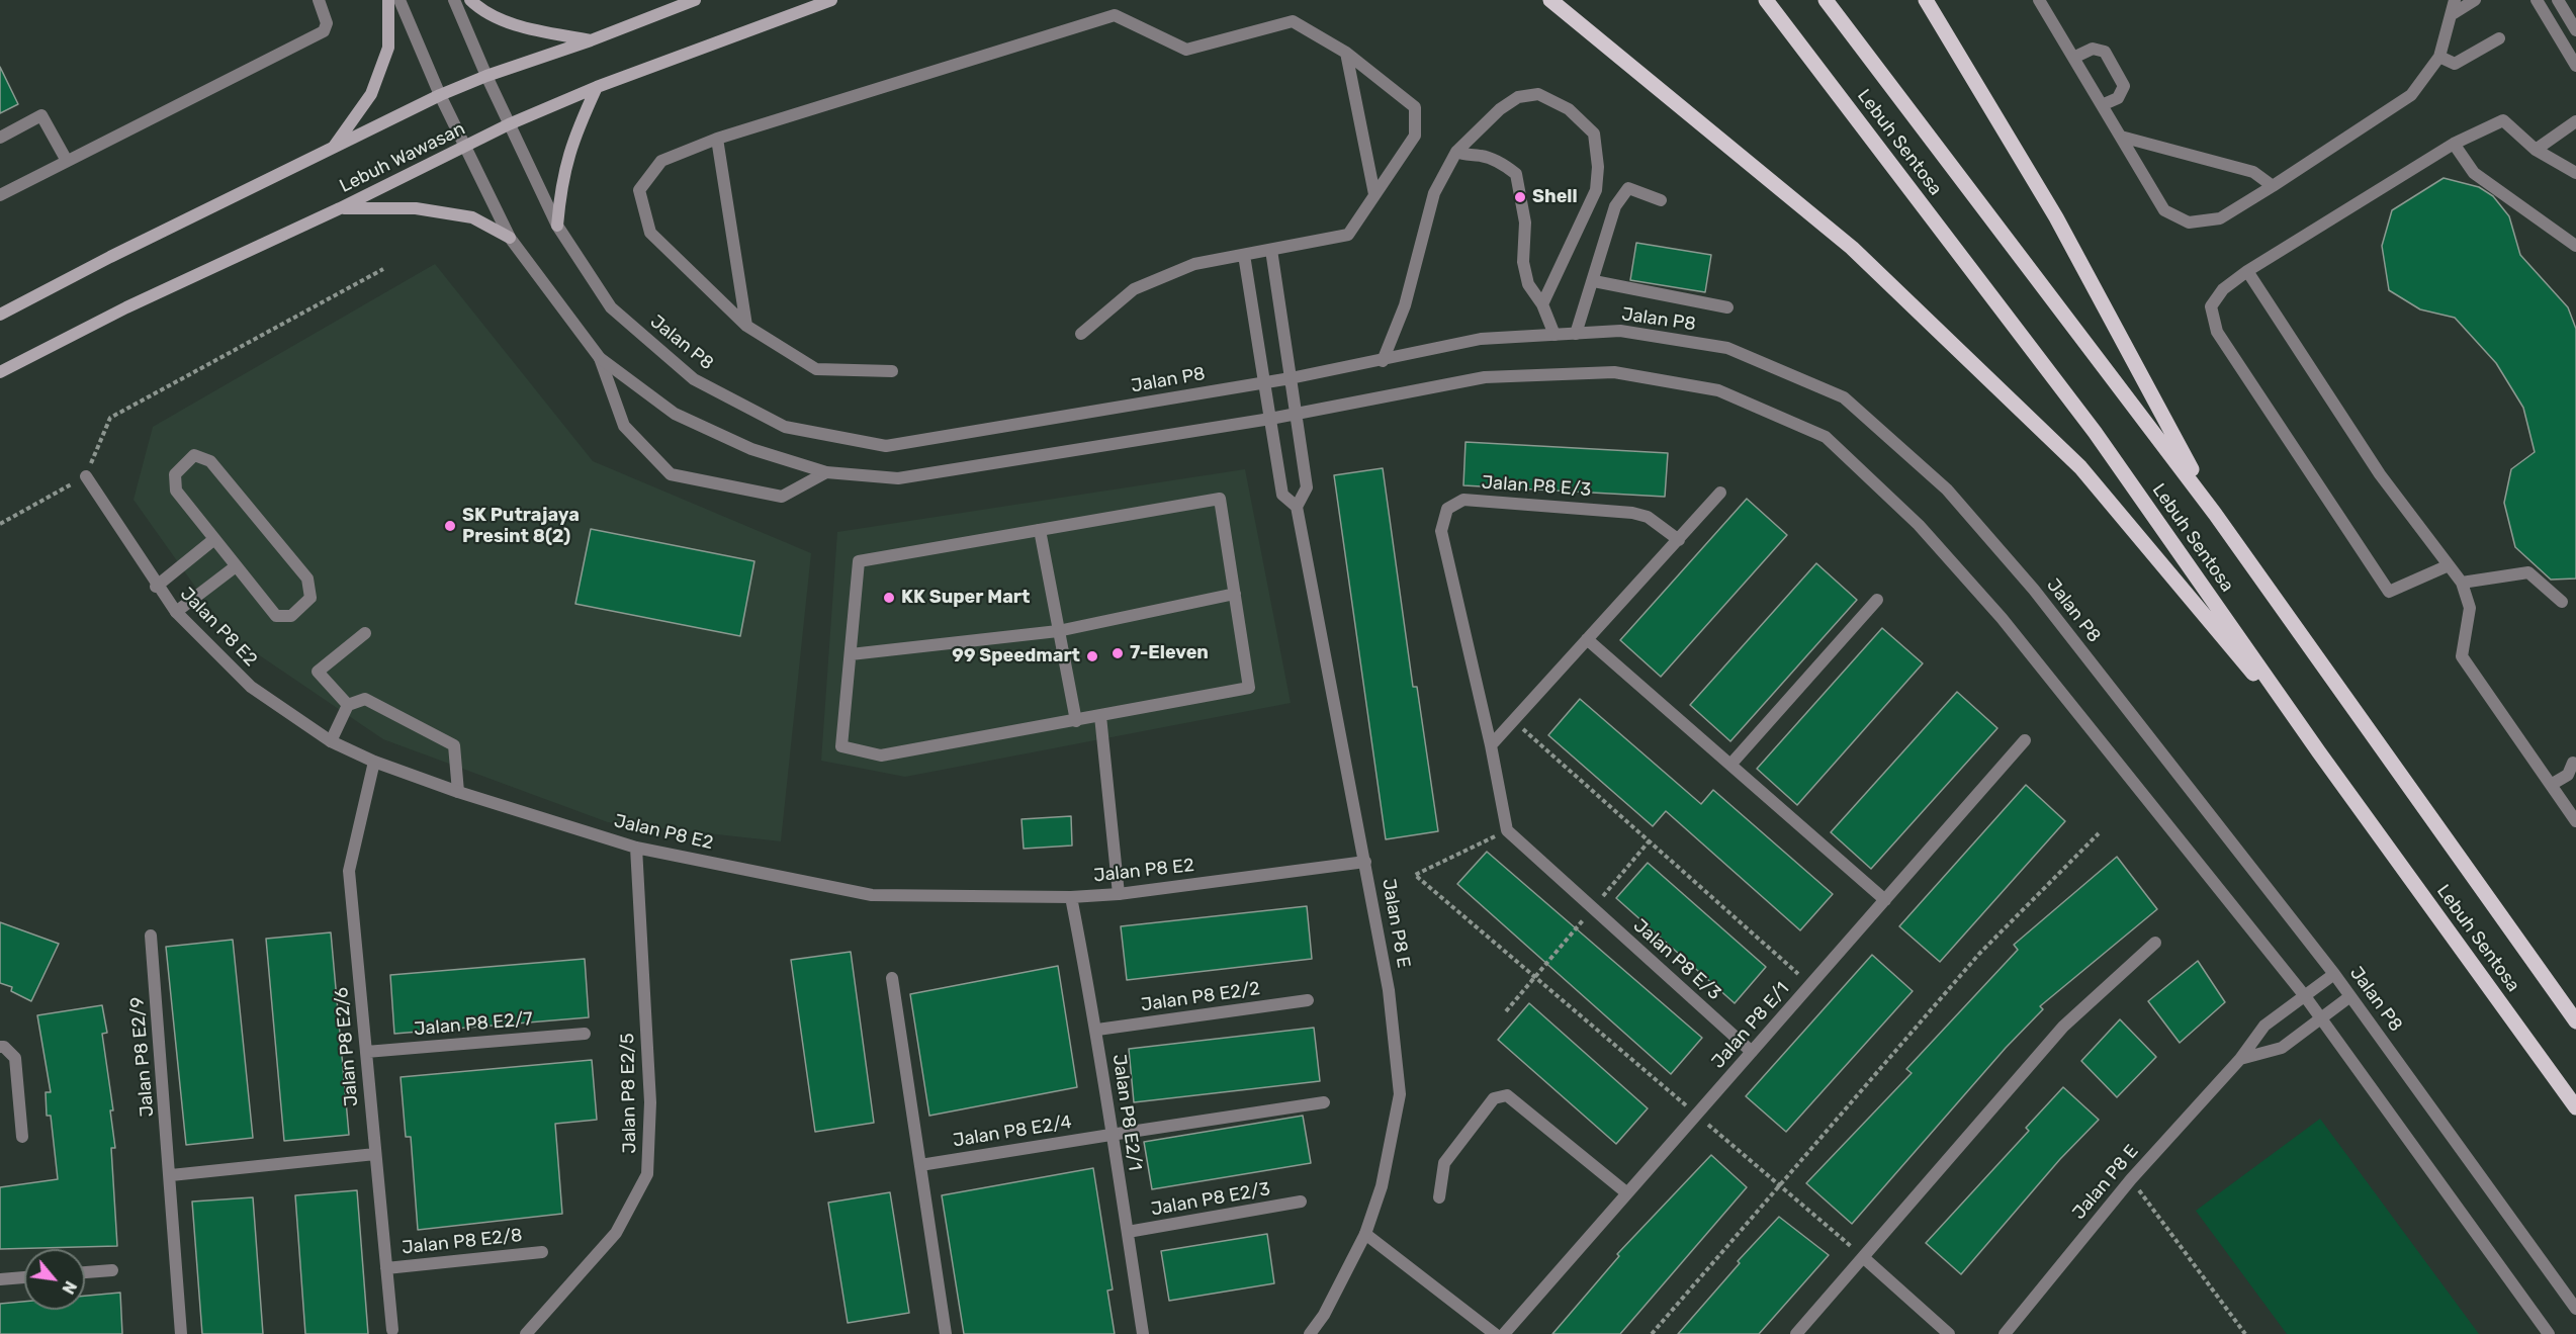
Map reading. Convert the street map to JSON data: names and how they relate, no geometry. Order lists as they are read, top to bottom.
{
  "streets": {
    "main road": ["Lebuh Sentosa", "Lebuh Wawasan"],
    "street": [
      "Jalan P8",
      "Jalan P8 E/3",
      "Jalan P8 E2",
      "Jalan P8 E",
      "Jalan P8 E2/2",
      "Jalan P8 E2/7",
      "Jalan P8 E/1",
      "Jalan P8 E2/6",
      "Jalan P8 E2/9",
      "Jalan P8 E2/5",
      "Jalan P8 E2/1",
      "Jalan P8 E2/4",
      "Jalan P8 E2/3",
      "Jalan P8 E2/8"
    ]
  },
  "crossings": [
    ["Lebuh Wawasan", "Jalan P8"],
    ["Jalan P8", "Jalan P8 E"],
    ["Jalan P8 E/3", "Jalan P8 E/1"],
    ["Jalan P8 E2", "Jalan P8 E"],
    ["Jalan P8 E2", "Jalan P8 E2/6"],
    ["Jalan P8 E2", "Jalan P8 E2/5"],
    ["Jalan P8 E2", "Jalan P8 E2/1"],
    ["Jalan P8 E2/2", "Jalan P8 E2/1"],
    ["Jalan P8 E2/7", "Jalan P8 E2/6"],
    ["Jalan P8 E2/6", "Jalan P8 E2/8"],
    ["Jalan P8 E2/1", "Jalan P8 E2/4"],
    ["Jalan P8 E2/1", "Jalan P8 E2/3"]
  ],
  "places": [
    "Shell",
    "SK Putrajaya Presint 8(2)",
    "KK Super Mart",
    "7-Eleven",
    "99 Speedmart"
  ],
  "north": "bottom right"
}
